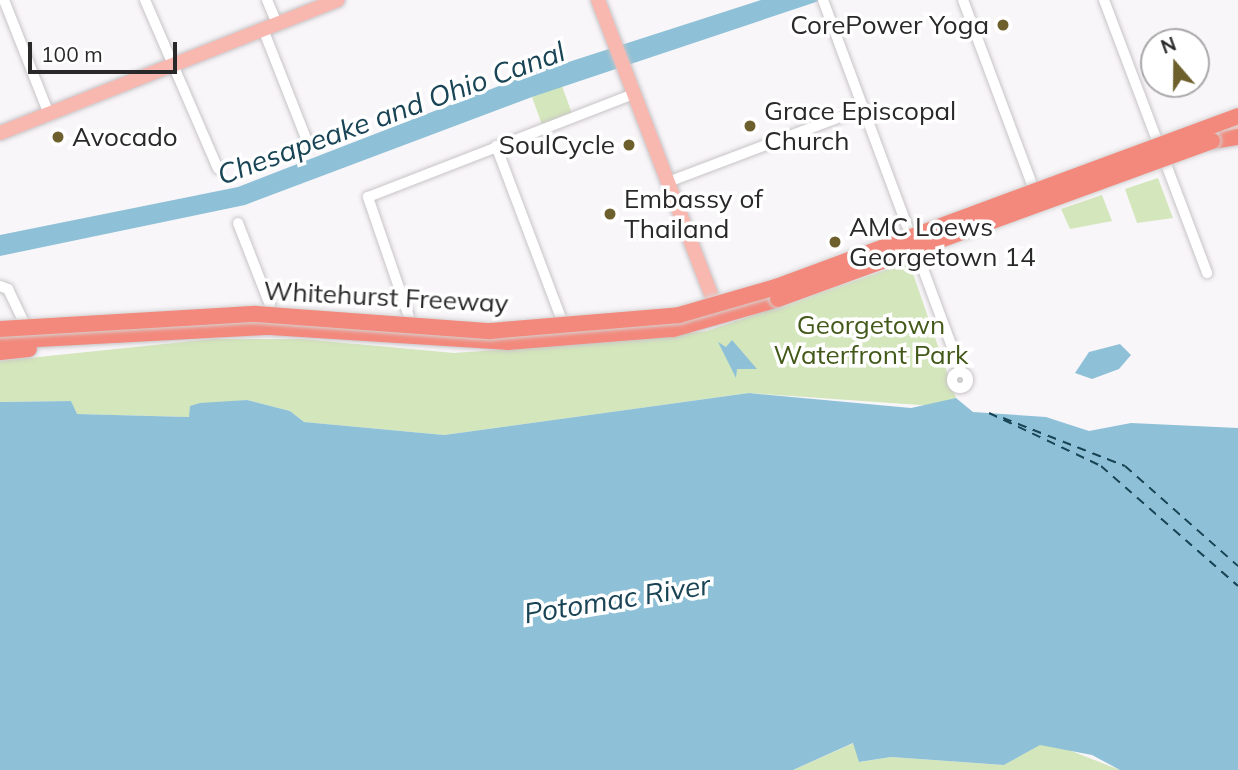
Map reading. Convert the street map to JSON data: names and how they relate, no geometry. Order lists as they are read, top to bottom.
{
  "streets": {
    "highway": ["Whitehurst Freeway"]
  },
  "water": ["Chesapeake and Ohio Canal", "Potomac River"],
  "parks": ["Georgetown Waterfront Park"],
  "places": [
    "CorePower Yoga",
    "Grace Episcopal Church",
    "Avocado",
    "SoulCycle",
    "Embassy of Thailand",
    "AMC Loews Georgetown 14"
  ],
  "scale_bar": "100 m",
  "north": "top"
}
